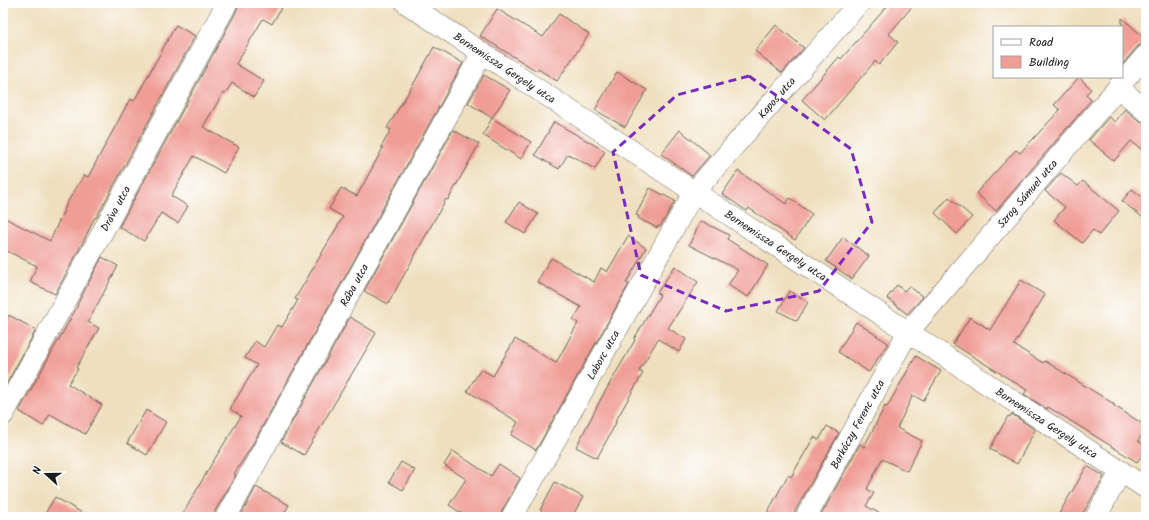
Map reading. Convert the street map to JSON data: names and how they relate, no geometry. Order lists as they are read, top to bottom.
{
  "streets": {
    "street": [
      "Bornemissza Gergely utca",
      "Kapos utca",
      "Szrog Sámuel utca",
      "Dráva utca",
      "Rába utca",
      "Laborc utca",
      "Barkóczy Ferenc utca"
    ]
  },
  "crossings": [
    ["Bornemissza Gergely utca", "Kapos utca"],
    ["Bornemissza Gergely utca", "Szrog Sámuel utca"],
    ["Bornemissza Gergely utca", "Rába utca"],
    ["Bornemissza Gergely utca", "Laborc utca"],
    ["Bornemissza Gergely utca", "Barkóczy Ferenc utca"],
    ["Kapos utca", "Laborc utca"],
    ["Szrog Sámuel utca", "Barkóczy Ferenc utca"]
  ],
  "legend": ["Road", "Building"],
  "north": "left"
}
